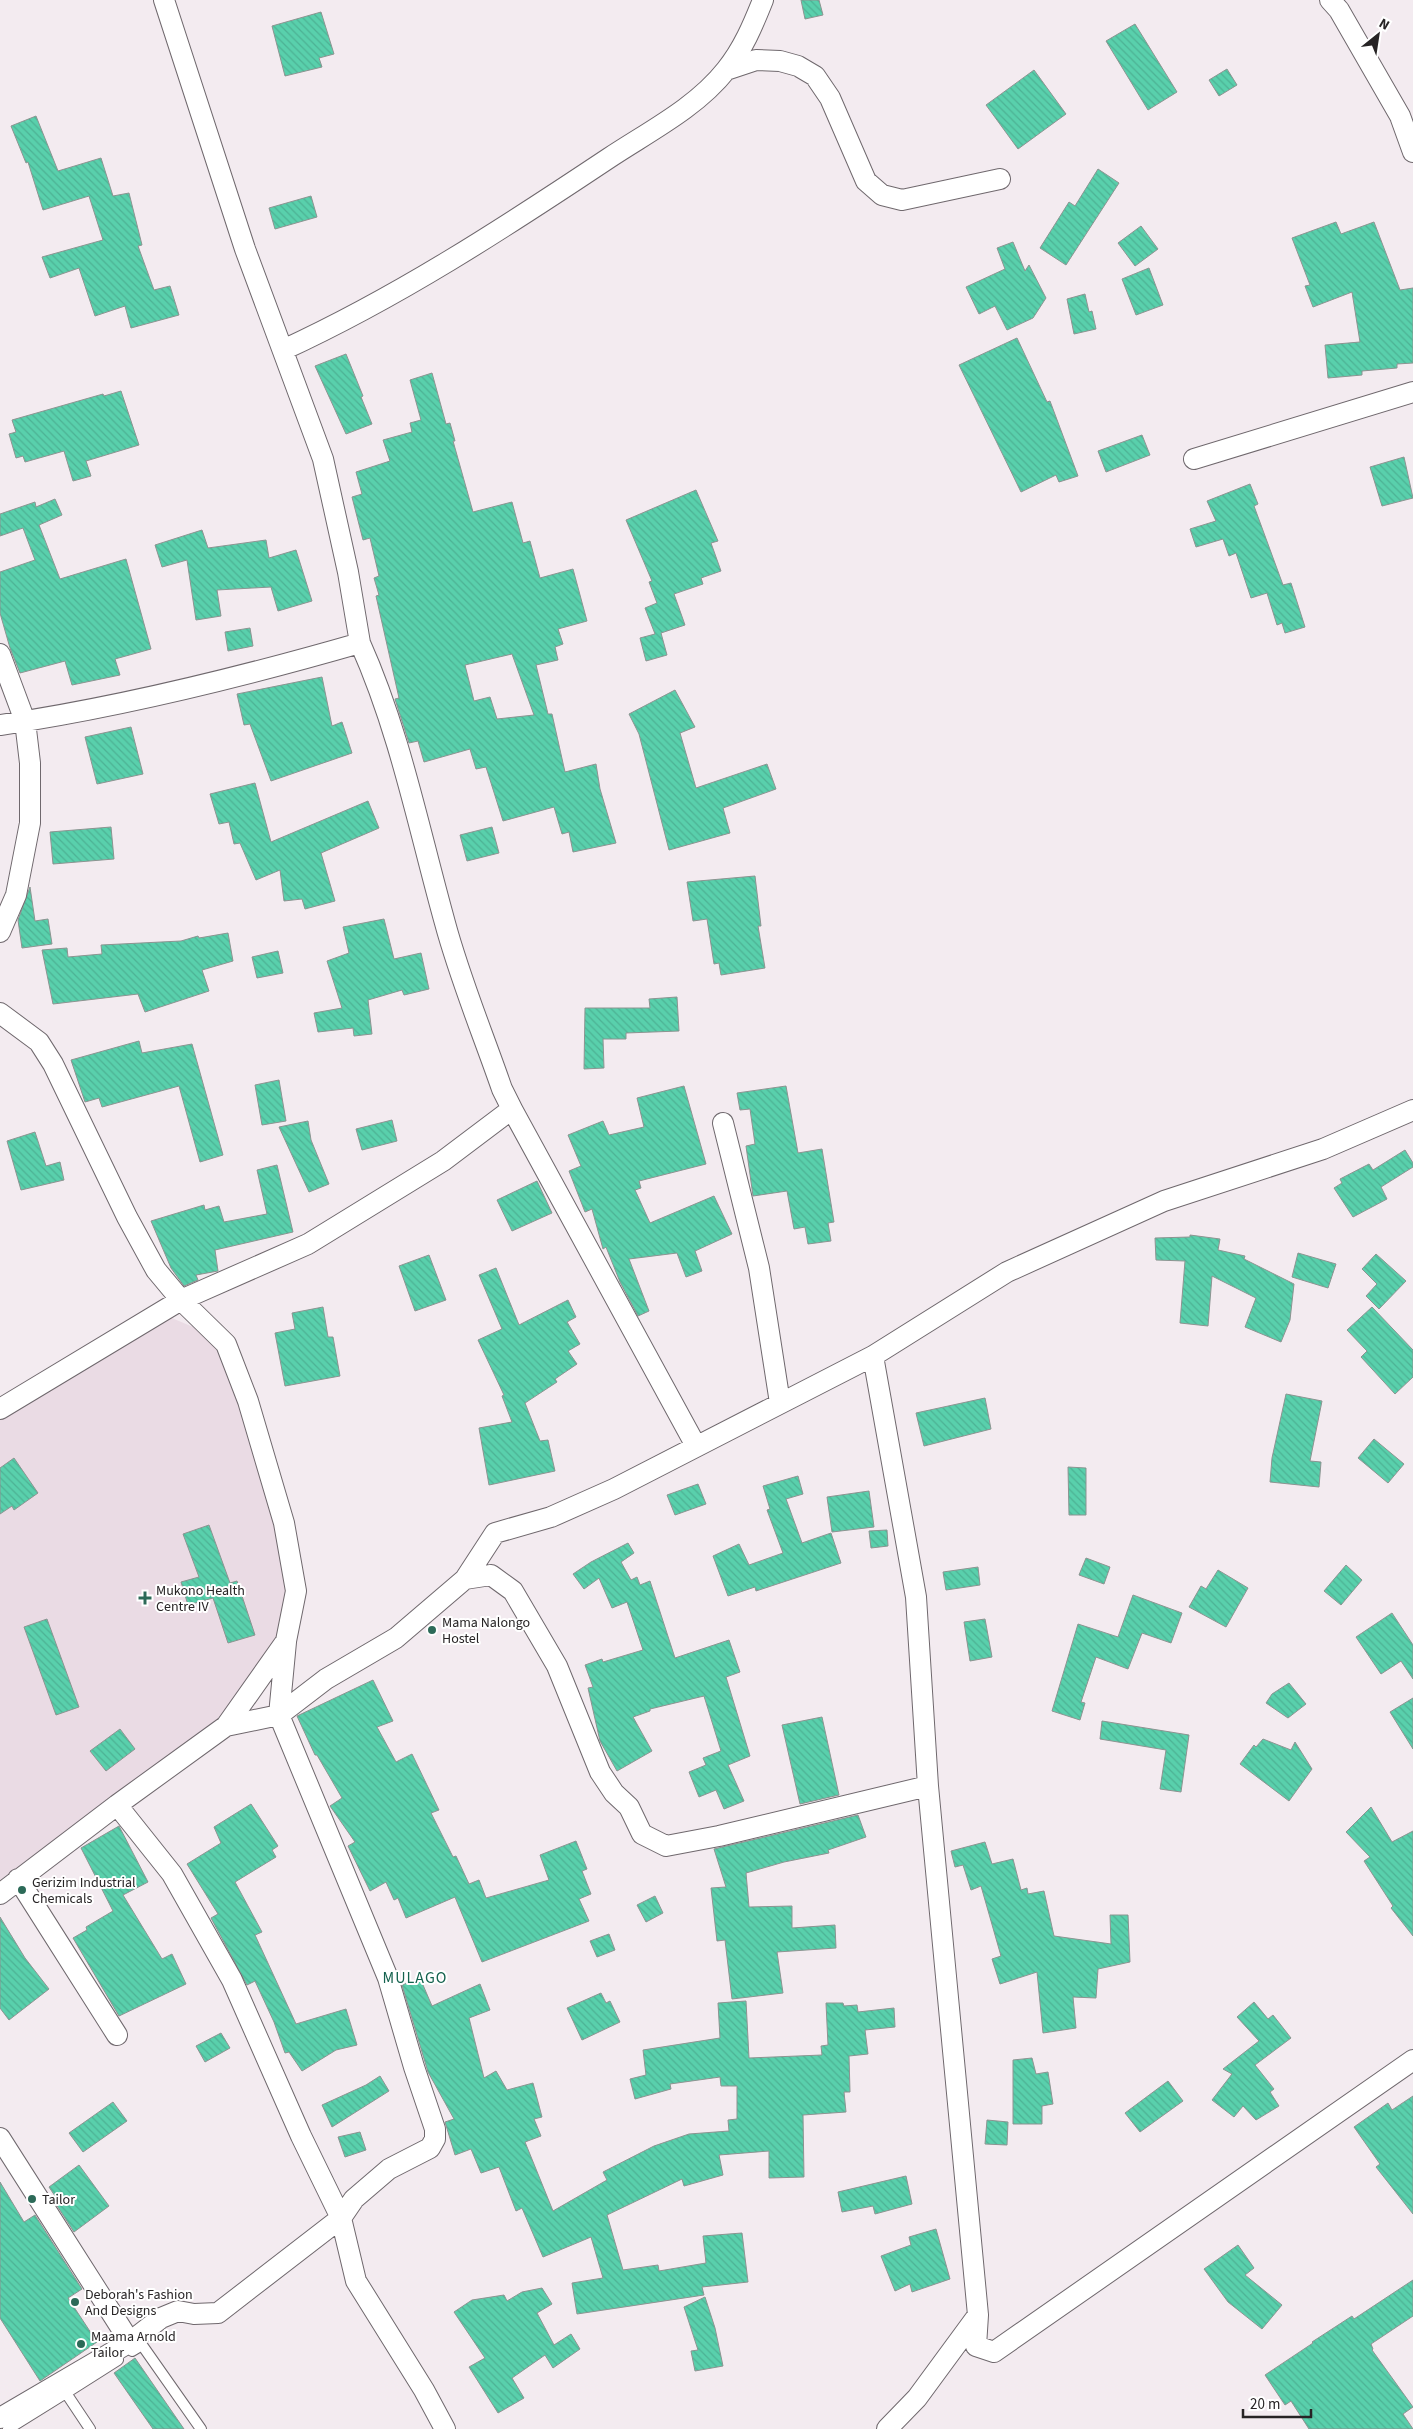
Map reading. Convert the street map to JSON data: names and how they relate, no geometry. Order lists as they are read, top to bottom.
{
  "districts": ["MULAGO"],
  "places": {
    "health": ["Mukono Health Centre IV"],
    "other": [
      "Mama Nalongo Hostel",
      "Gerizim Industrial Chemicals",
      "Tailor",
      "Deborah's Fashion And Designs",
      "Maama Arnold Tailor"
    ]
  },
  "scale_bar": "20 m",
  "north": "top right"
}
